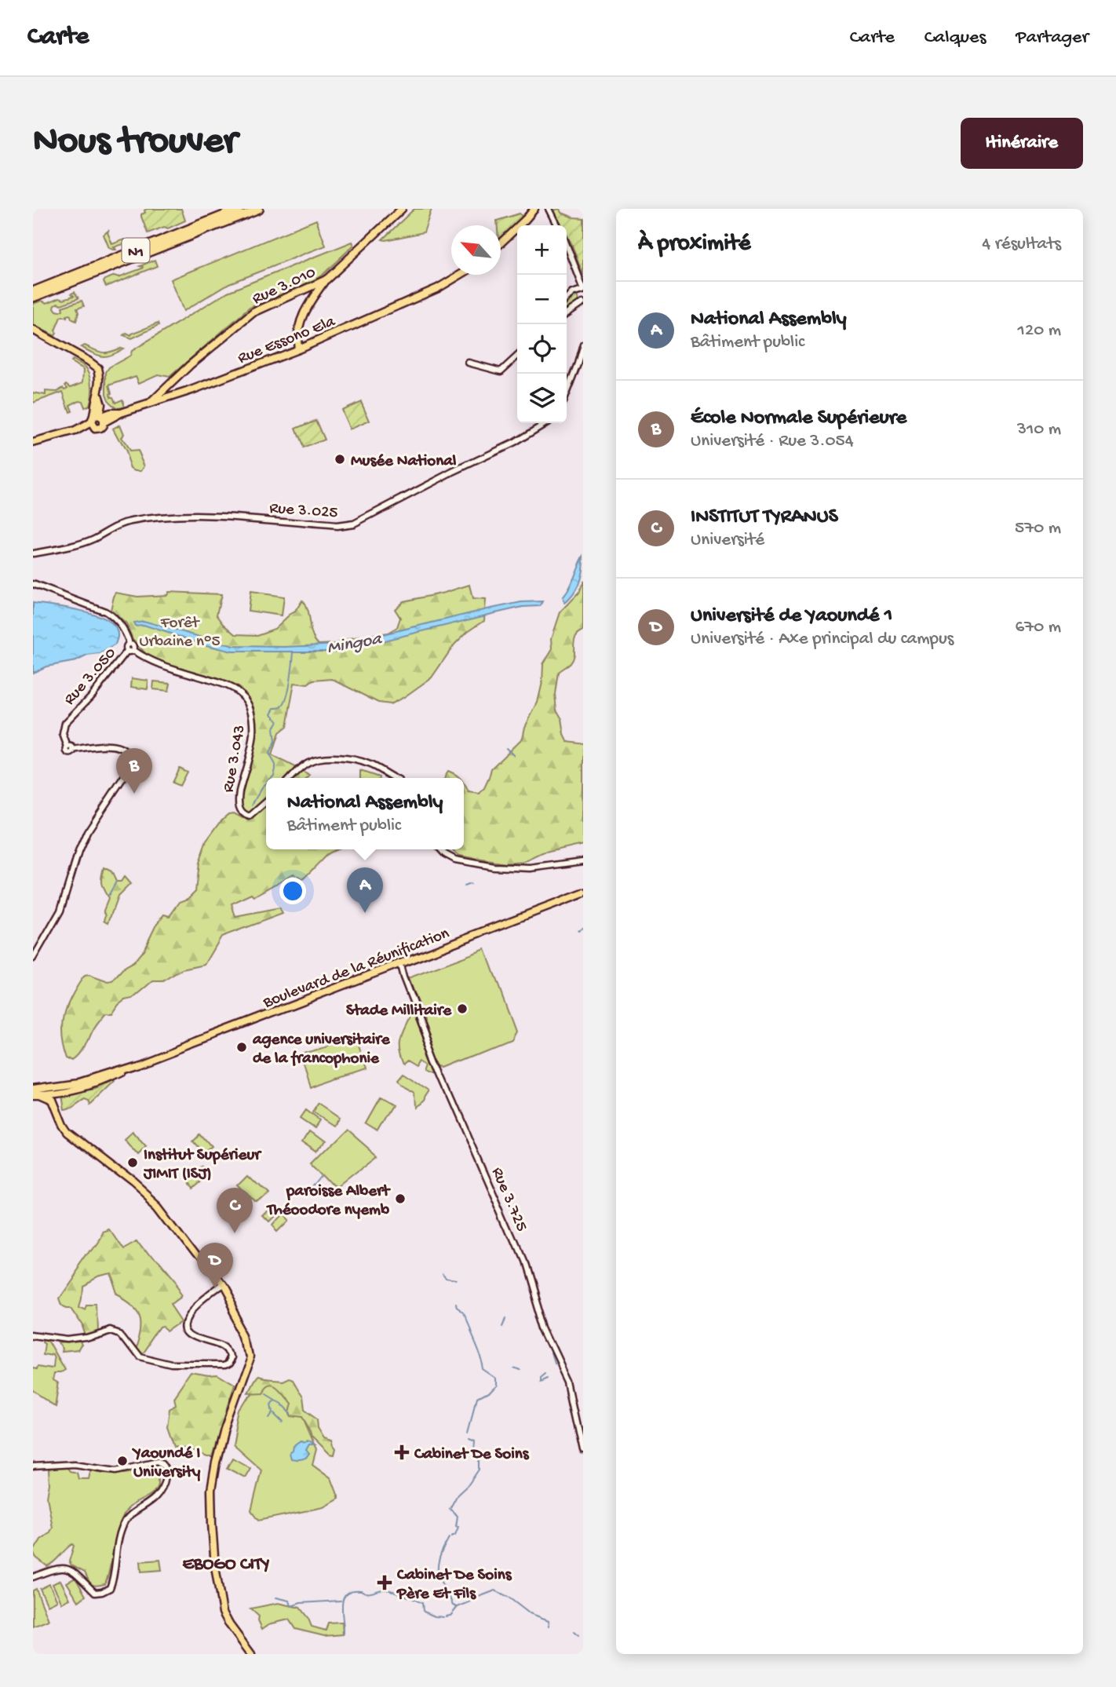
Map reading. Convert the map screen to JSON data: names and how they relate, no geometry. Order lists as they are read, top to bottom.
{
  "streets": {
    "highway": ["N1"],
    "main road": ["Rue 3.010", "Rue Essono Ela", "Boulevard de la Réunification"],
    "street": [
      "Rue 3.025",
      "Rue 3.050",
      "Rue 3.043",
      "Rue 3.725"
    ]
  },
  "crossings": [
    ["Rue 3.010", "Rue Essono Ela"],
    ["Rue 3.050", "Rue 3.043"],
    ["Boulevard de la Réunification", "Rue 3.725"]
  ],
  "districts": ["EBOGO CITY"],
  "water": ["Mingoa"],
  "parks": ["Forêt Urbaine n°5"],
  "places": {
    "other": [
      "Musée National",
      "Stade Millitaire",
      "agence universitaire de la francophonie",
      "Institut Supérieur JIMIT (ISJ)",
      "paroisse Albert Théoodore nyemb",
      "Yaoundé I University"
    ],
    "health": ["Cabinet De Soins", "Cabinet De Soins Père Et Fils"]
  },
  "north": "top left",
  "page": {
    "header": "Carte",
    "nav": ["Carte", "Calques", "Partager"],
    "buttons": "Itinéraire",
    "title": "Nous trouver",
    "heading": ["À proximité", "4 résultats"],
    "map_buttons": ["+", "−"],
    "list": [
      {
        "mark": "A",
        "name": "National Assembly",
        "note": "Bâtiment public",
        "value": "120 m"
      },
      {
        "mark": "B",
        "name": "École Normale Supérieure",
        "note": "Université · Rue 3.054",
        "value": "310 m"
      },
      {
        "mark": "C",
        "name": "INSTITUT TYRANUS",
        "note": "Université",
        "value": "570 m"
      },
      {
        "mark": "D",
        "name": "Université de Yaoundé 1",
        "note": "Université · Axe principal du campus",
        "value": "670 m"
      }
    ],
    "pins": [
      "B",
      "A",
      "C",
      "D"
    ],
    "popup": ["National Assembly", "Bâtiment public"]
  }
}
